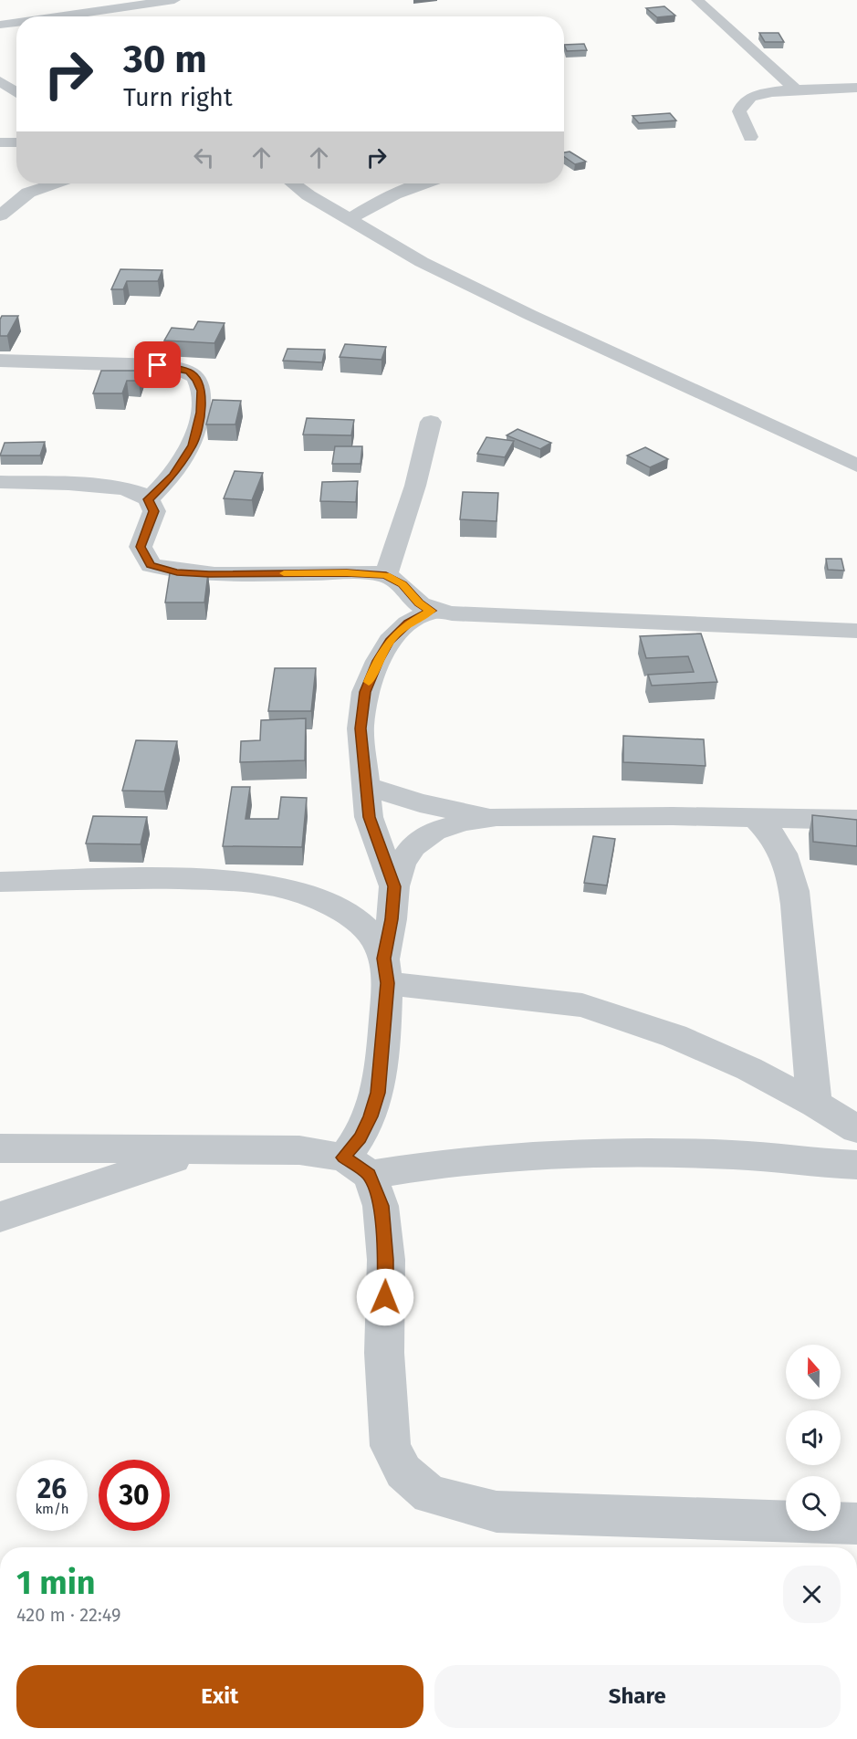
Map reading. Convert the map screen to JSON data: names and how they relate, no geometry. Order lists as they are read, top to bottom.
{
  "north": "top",
  "page": {
    "turn": ["30 m", "Turn right"],
    "speed": "26 km/h",
    "limit": "30",
    "heading": ["1 min", "420 m · 22:49"],
    "buttons": ["Exit", "Share"]
  }
}
